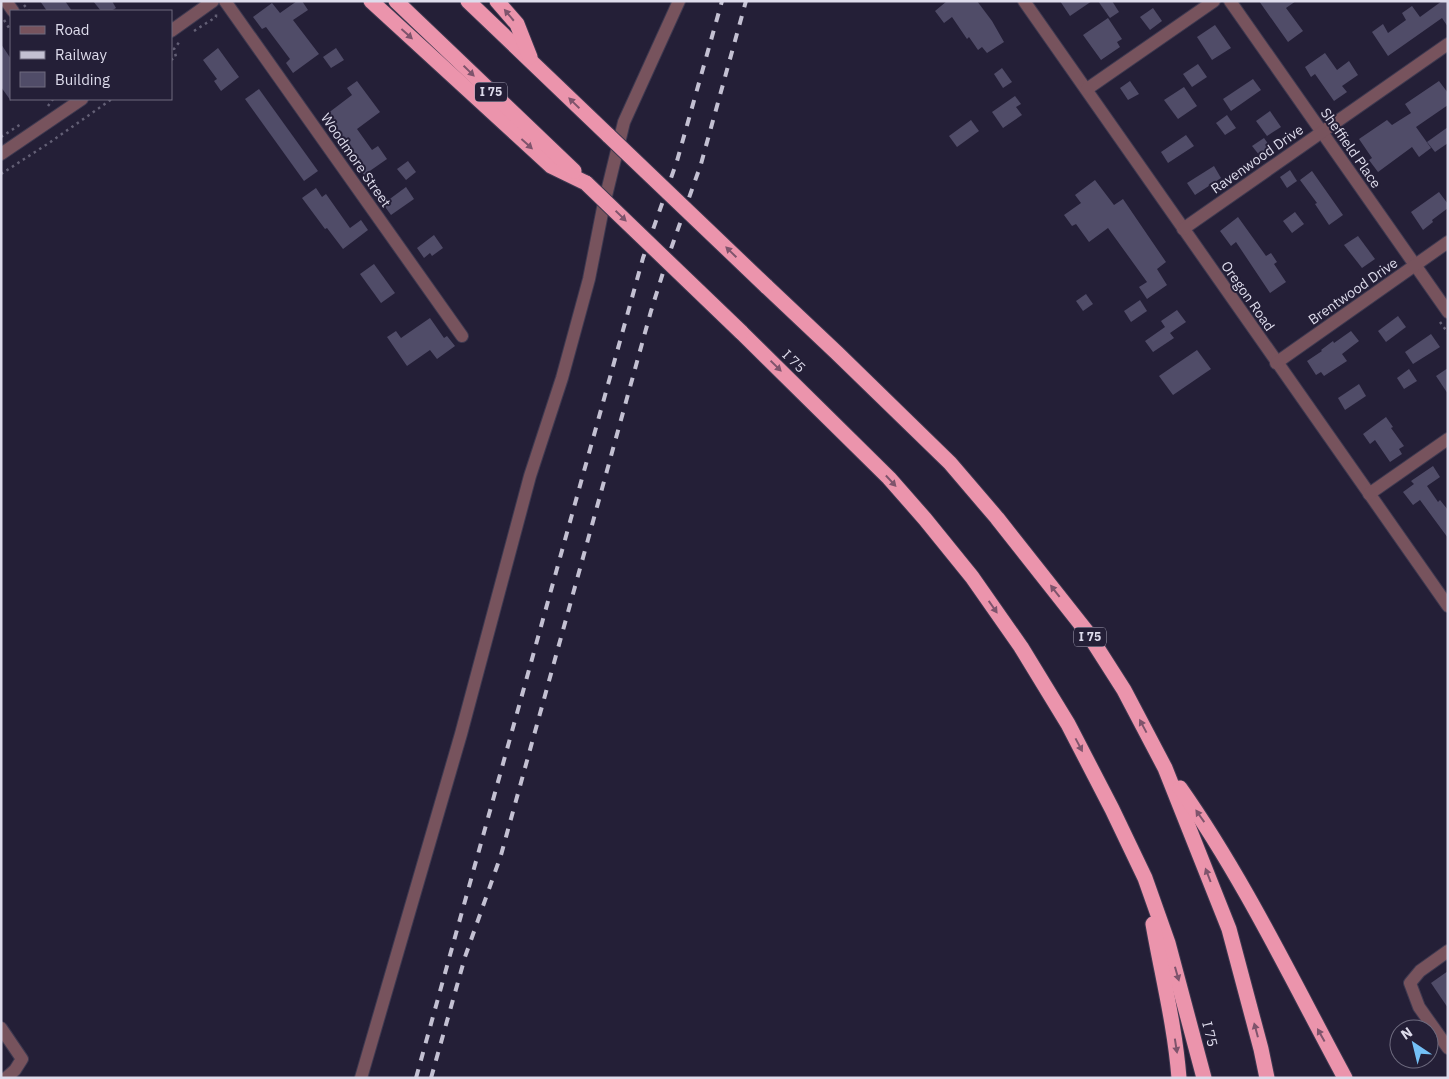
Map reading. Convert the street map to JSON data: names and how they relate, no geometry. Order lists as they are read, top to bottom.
{
  "streets": {
    "highway": ["I 75"],
    "street": [
      "Sheffield Place",
      "Ravenwood Drive",
      "Woodmore Street",
      "Brentwood Drive",
      "Oregon Road"
    ]
  },
  "crossings": [
    ["Sheffield Place", "Ravenwood Drive"],
    ["Sheffield Place", "Brentwood Drive"],
    ["Ravenwood Drive", "Oregon Road"],
    ["Brentwood Drive", "Oregon Road"]
  ],
  "legend": ["Road", "Railway", "Building"],
  "north": "top left"
}
